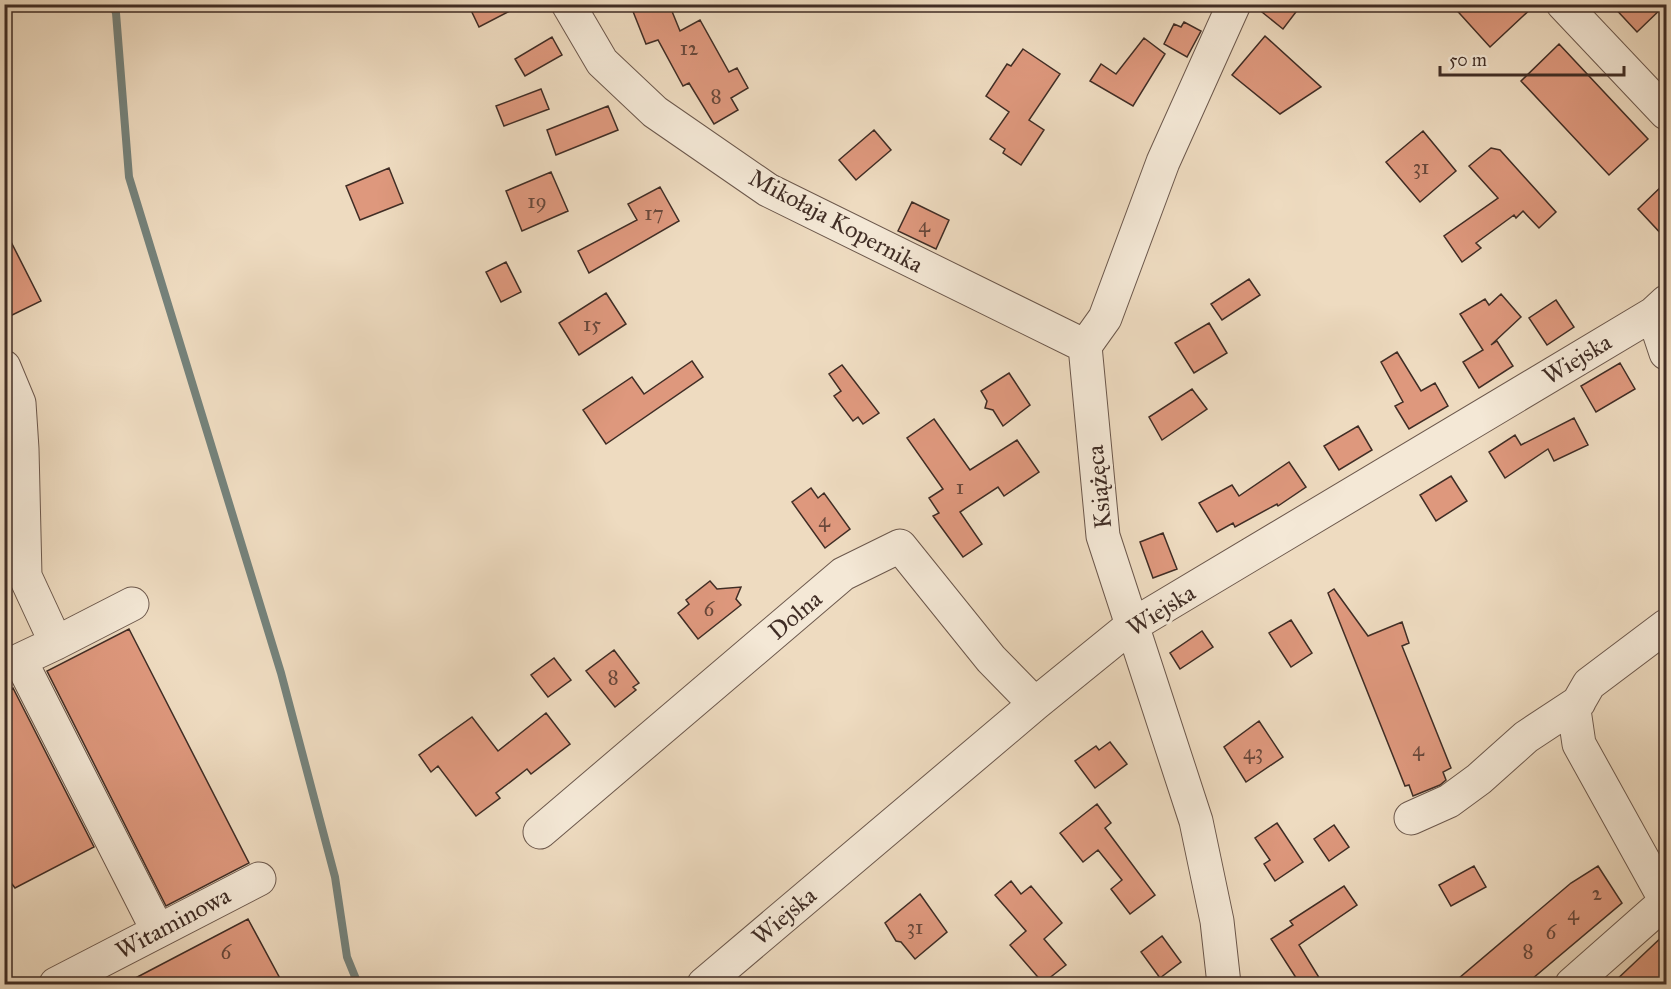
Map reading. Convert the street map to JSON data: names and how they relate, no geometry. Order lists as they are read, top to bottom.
{
  "streets": {
    "street": [
      "Mikołaja Kopernika",
      "Wiejska",
      "Książęca",
      "Dolna",
      "Witaminowa"
    ]
  },
  "crossings": [
    ["Mikołaja Kopernika", "Książęca"],
    ["Wiejska", "Książęca"],
    ["Wiejska", "Dolna"]
  ],
  "house_numbers": [
    "12",
    "8",
    "31",
    "19",
    "17",
    "4",
    "15",
    "1",
    "4",
    "6",
    "8",
    "4",
    "43",
    "2",
    "4",
    "31",
    "6",
    "8",
    "6"
  ],
  "scale_bar": "50 m"
}
